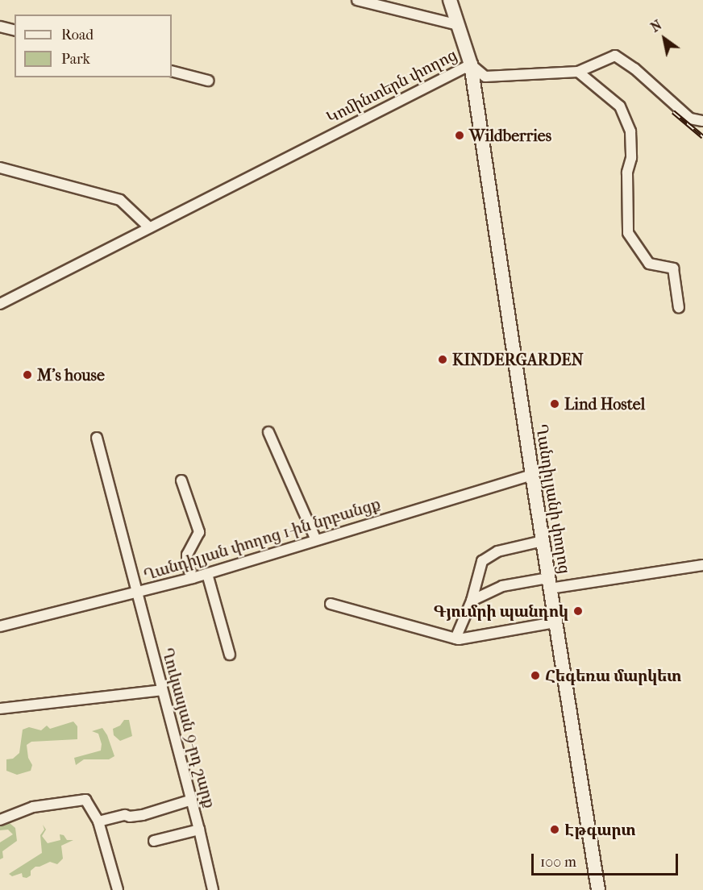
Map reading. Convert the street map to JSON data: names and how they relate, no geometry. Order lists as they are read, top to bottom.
{
  "streets": {
    "main road": ["Ղանդիլյանի փողոց"],
    "street": ["Կոմինտերն փողոց", "Ղանդիլյան փողոց 1-ին նրբանցք", "Ղուկասյան 9-րդ շարք"]
  },
  "crossings": [
    ["Կոմինտերն փողոց", "Ղանդիլյանի փողոց"],
    ["Ղանդիլյանի փողոց", "Ղանդիլյան փողոց 1-ին նրբանցք"],
    ["Ղանդիլյան փողոց 1-ին նրբանցք", "Ղուկասյան 9-րդ շարք"]
  ],
  "places": [
    "Wildberries",
    "KINDERGARDEN",
    "M's house",
    "Lind Hostel",
    "Գյումրի պանդոկ",
    "Հեգեռա մարկետ",
    "Էթգարտ"
  ],
  "legend": ["Road", "Park"],
  "scale_bar": "100 m",
  "north": "top left"
}
